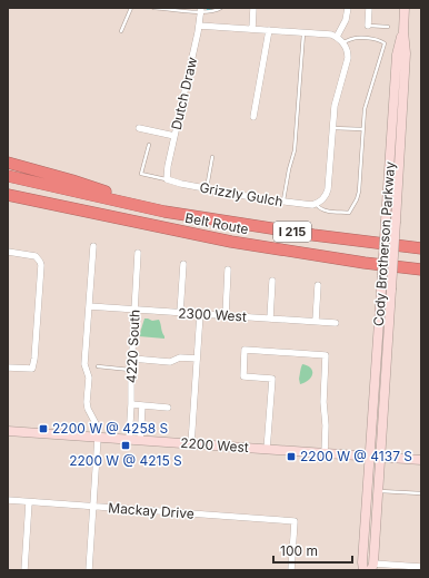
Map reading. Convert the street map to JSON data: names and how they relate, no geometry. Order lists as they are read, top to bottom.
{
  "streets": {
    "highway": ["Belt Route", "I 215"],
    "main road": ["Cody Brotherson Parkway", "2200 West"],
    "street": [
      "Dutch Draw",
      "Grizzly Gulch",
      "2300 West",
      "4220 South",
      "Mackay Drive"
    ]
  },
  "crossings": [
    ["Dutch Draw", "Grizzly Gulch"],
    ["Cody Brotherson Parkway", "2200 West"],
    ["2300 West", "4220 South"],
    ["4220 South", "2200 West"]
  ],
  "places": {
    "transit": ["2200 W @ 4258 S", "2200 W @ 4215 S", "2200 W @ 4137 S"]
  },
  "scale_bar": "100 m"
}
